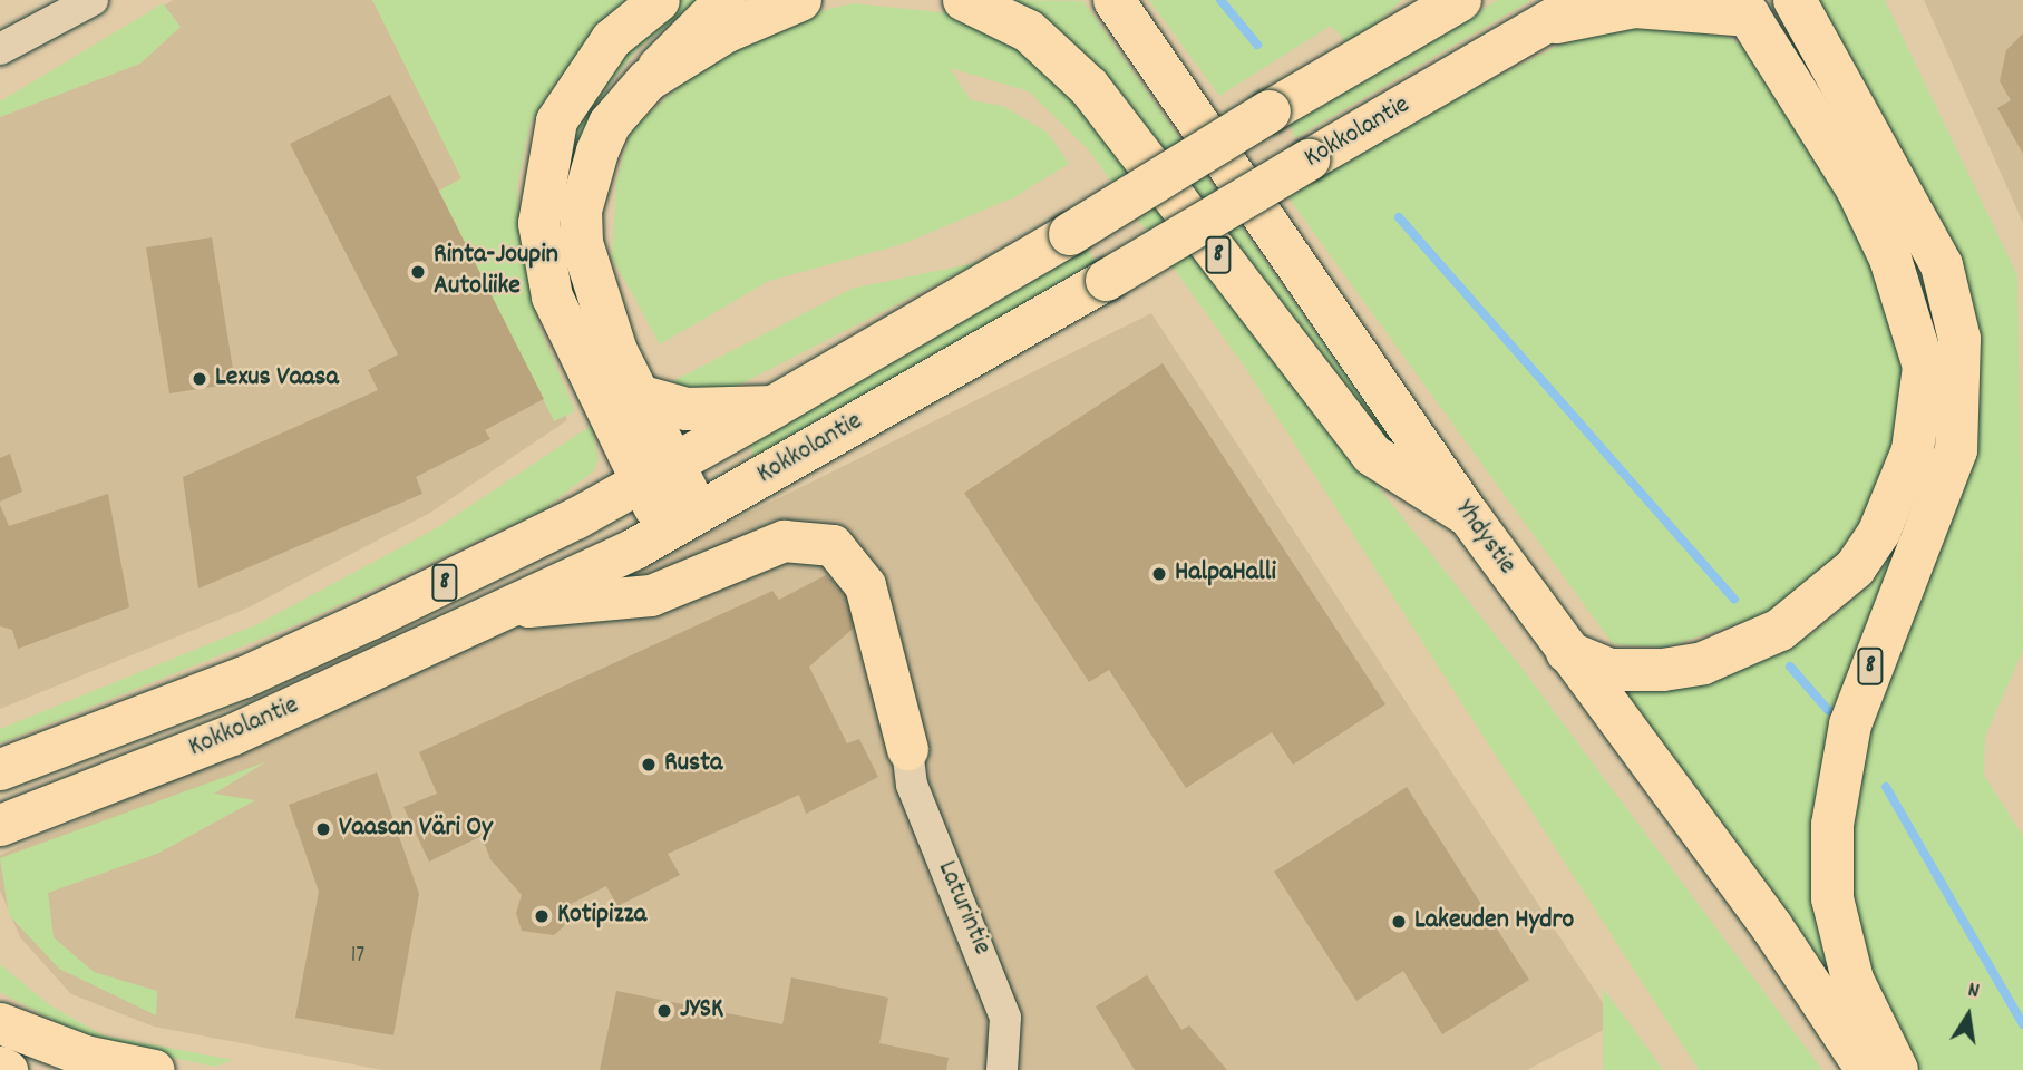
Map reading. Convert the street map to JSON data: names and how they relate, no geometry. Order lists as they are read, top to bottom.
{
  "streets": {
    "highway": ["Kokkolantie", "8", "Yhdystie"],
    "street": ["Laturintie"]
  },
  "crossings": [
    ["Kokkolantie", "8"],
    ["8", "Yhdystie"]
  ],
  "places": [
    "Rinta-Joupin Autoliike",
    "Lexus Vaasa",
    "HalpaHalli",
    "Rusta",
    "Vaasan Väri Oy",
    "Kotipizza",
    "Lakeuden Hydro",
    "JYSK"
  ],
  "house_numbers": ["17"],
  "north": "top"
}
